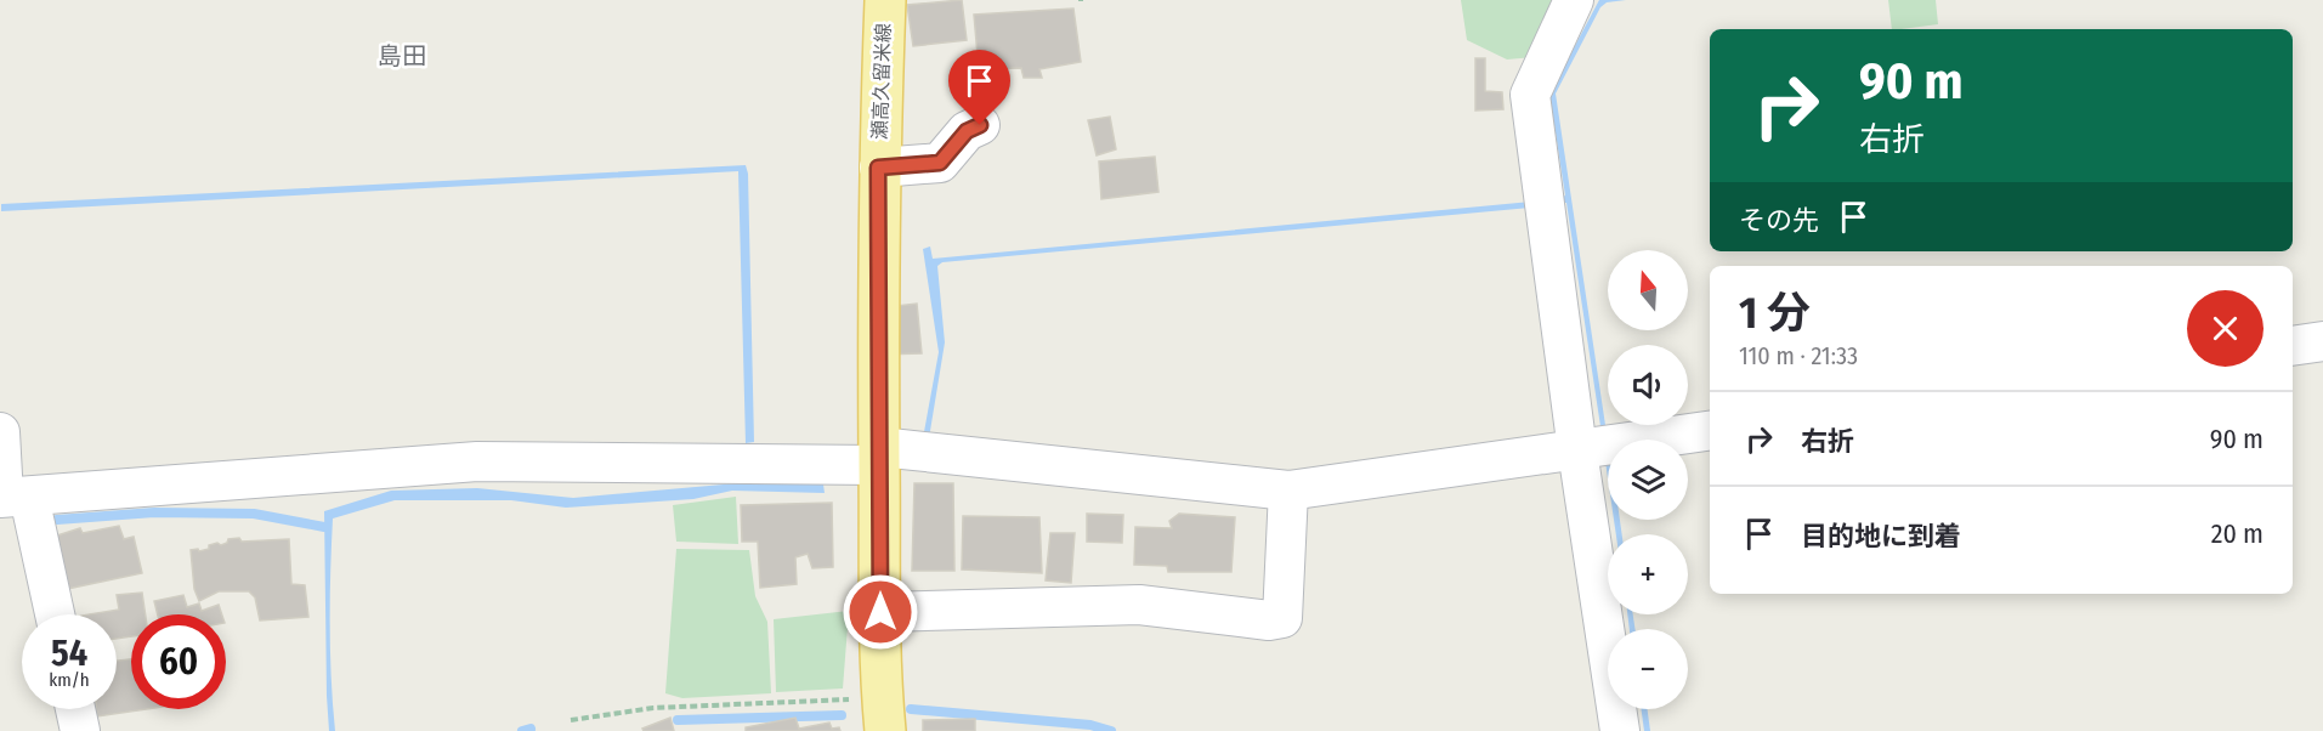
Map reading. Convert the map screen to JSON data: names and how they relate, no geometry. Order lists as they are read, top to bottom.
{
  "streets": {
    "main road": ["瀬高久留米線"]
  },
  "districts": ["島田"],
  "north": "top",
  "page": {
    "turn": ["90 m", "右折"],
    "then": "その先",
    "map_buttons": ["+", "−"],
    "heading": ["1 分", "110 m · 21:33"],
    "list": [
      {
        "name": "右折",
        "value": "90 m"
      },
      {
        "name": "目的地に到着",
        "value": "20 m"
      }
    ],
    "speed": "54 km/h",
    "limit": "60"
  }
}
